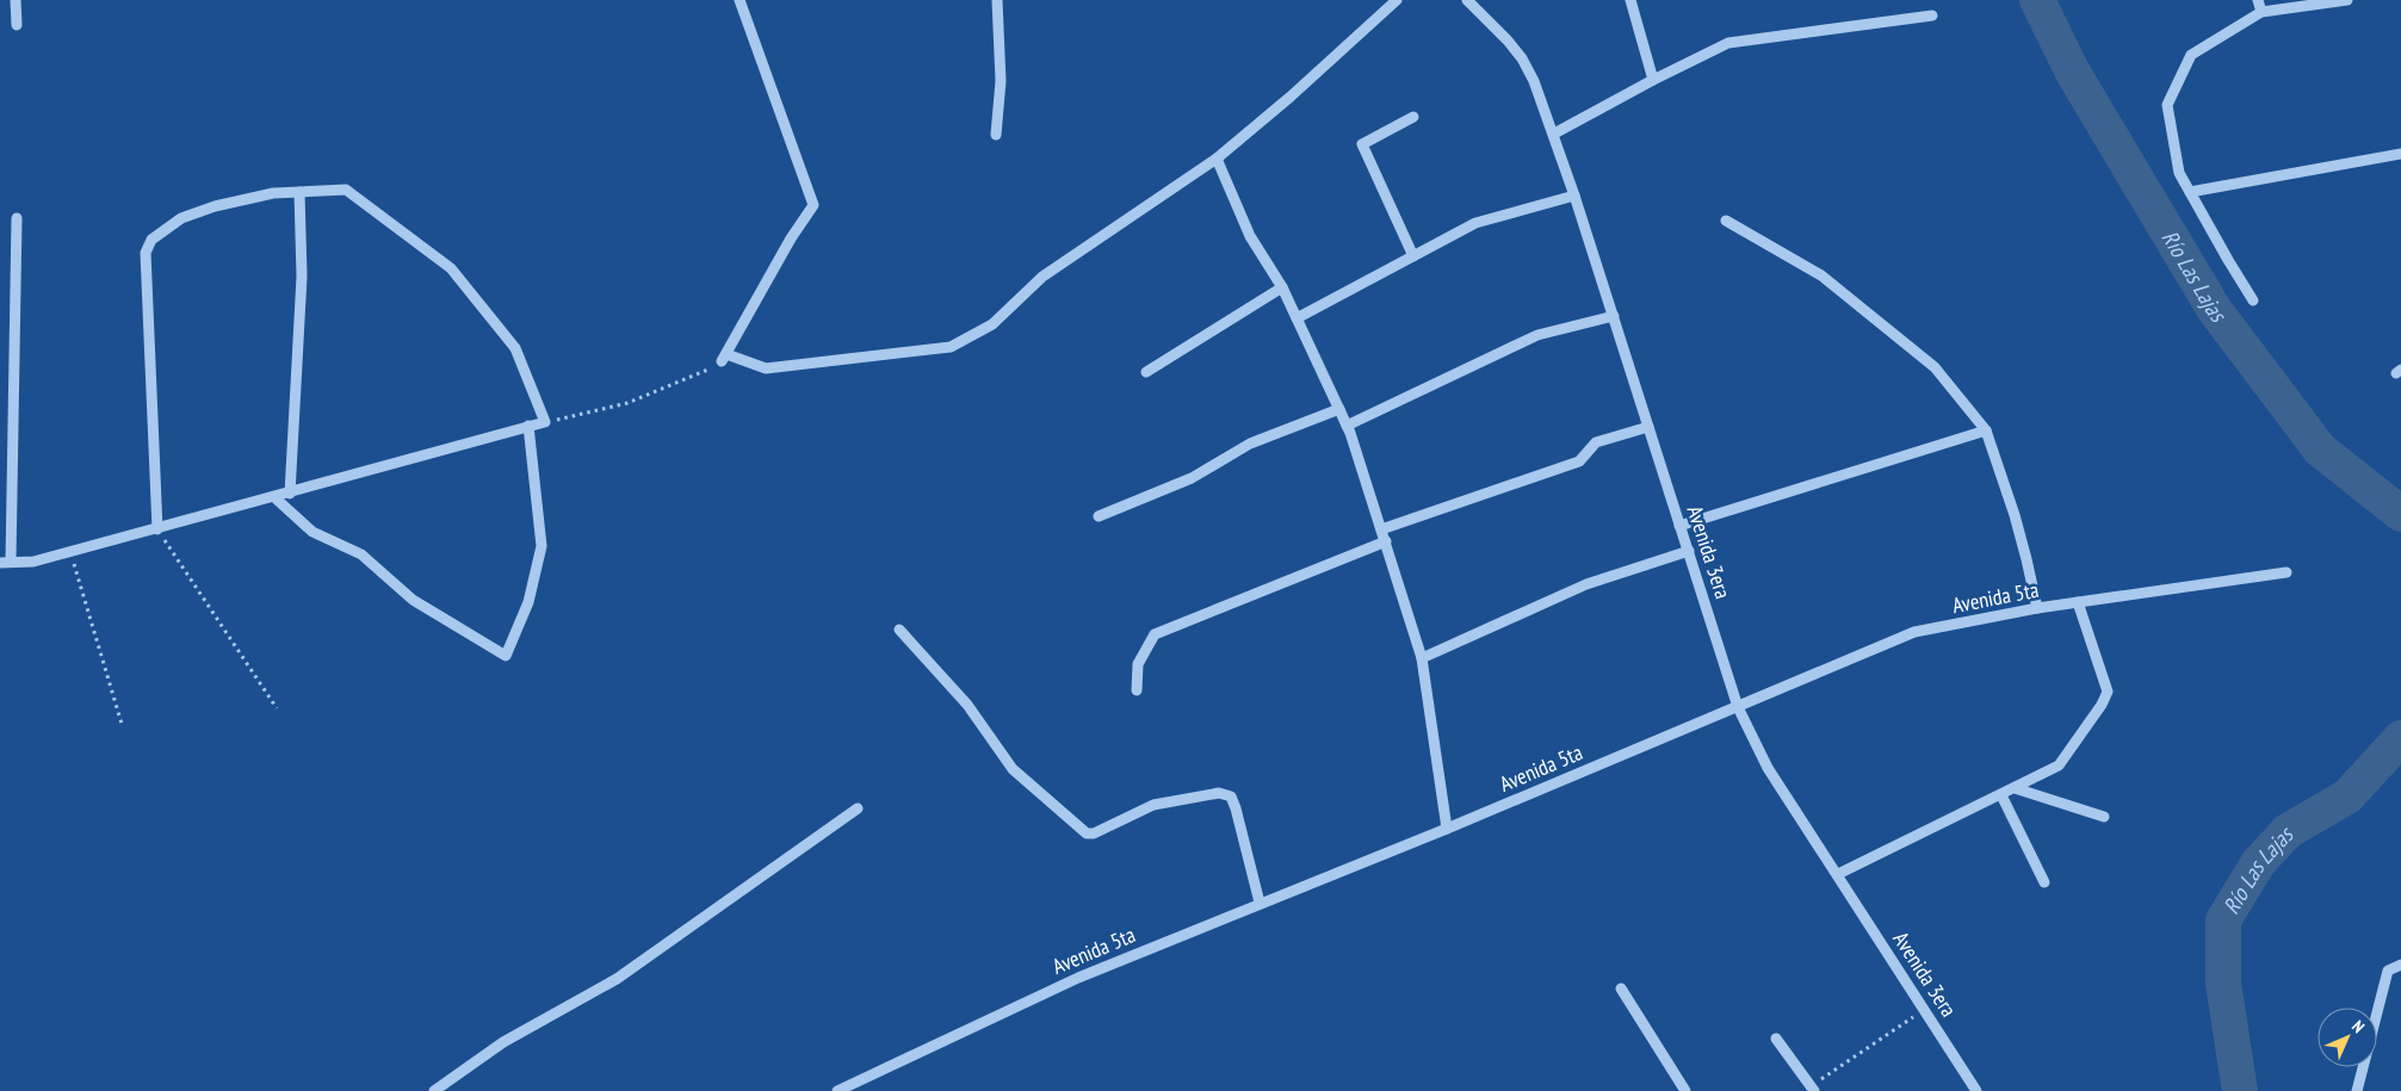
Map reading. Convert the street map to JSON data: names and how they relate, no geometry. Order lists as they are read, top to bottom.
{
  "streets": {
    "street": ["Avenida 3era", "Avenida 5ta"]
  },
  "crossings": [
    ["Avenida 3era", "Avenida 5ta"]
  ],
  "water": ["Río Las Lajas"],
  "north": "top right"
}
